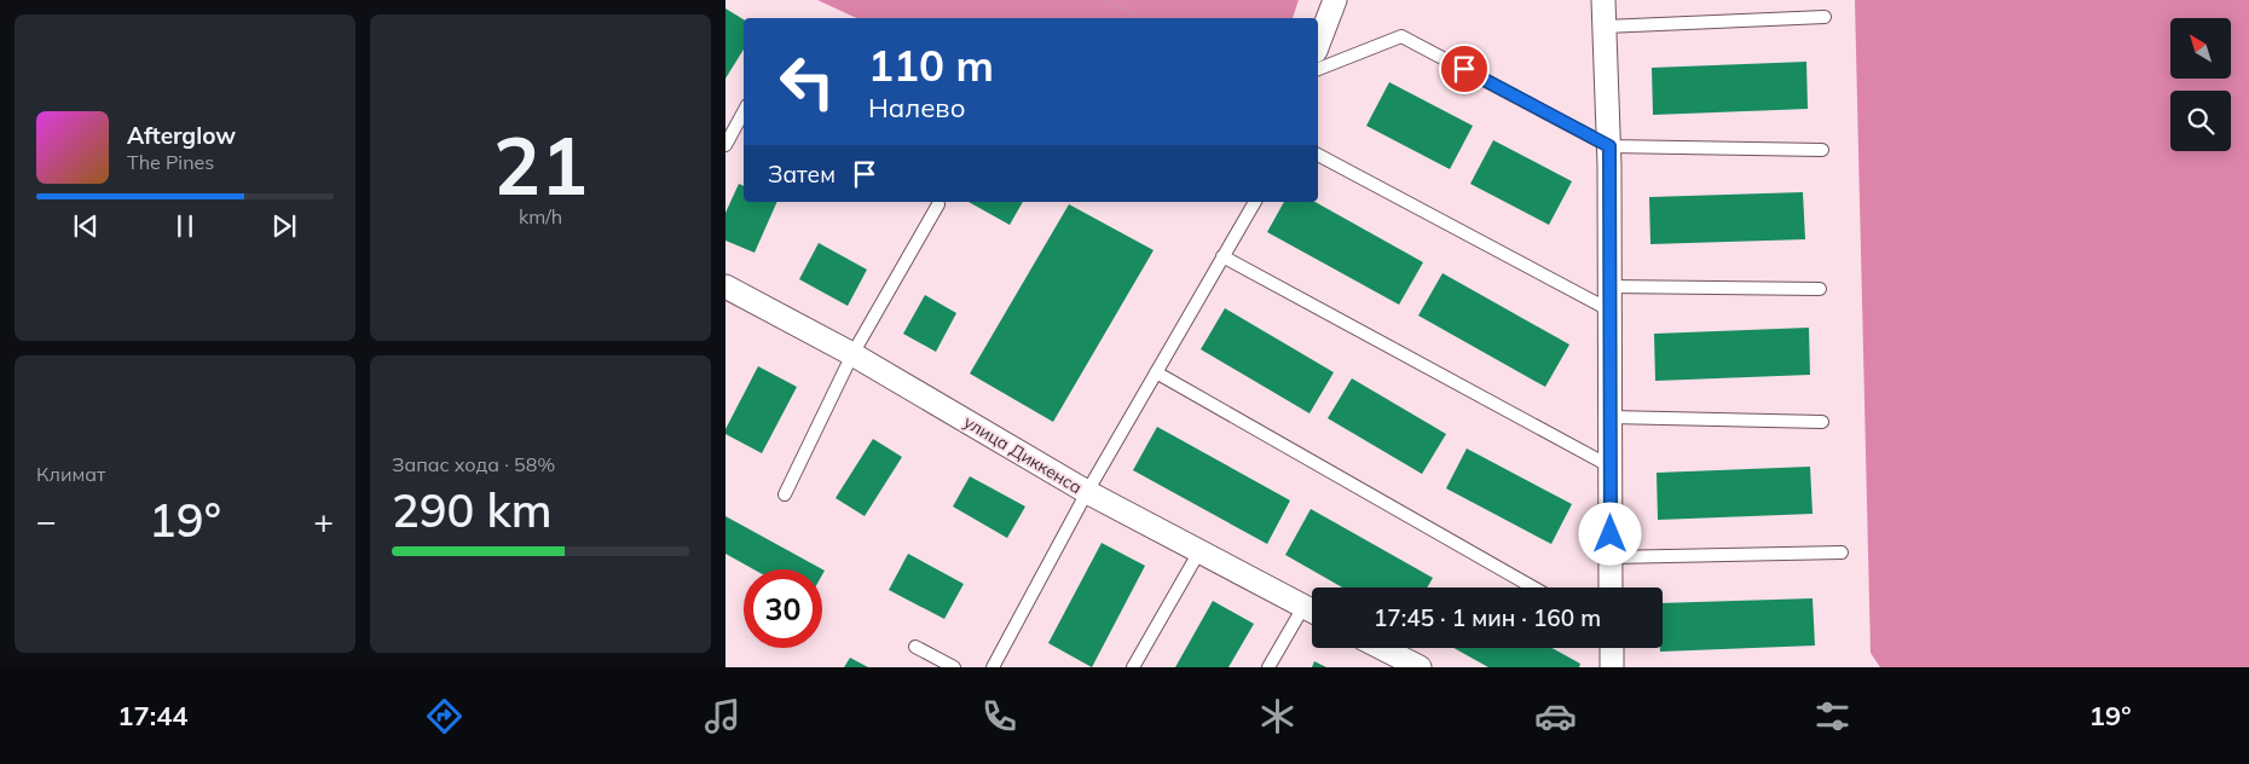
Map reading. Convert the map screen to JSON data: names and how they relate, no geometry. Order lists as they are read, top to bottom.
{
  "streets": {
    "street": ["улица Диккенса"]
  },
  "north": "top left",
  "page": {
    "tile": [
      ["21", "km/h"],
      "Климат",
      ["Запас хода · 58%", "290 km"]
    ],
    "turn": ["110 m", "Налево"],
    "song": ["Afterglow", "The Pines"],
    "then": "Затем",
    "heat": ["−", "19°", "+"],
    "limit": "30",
    "trip": "17:45 · 1 мин · 160 m",
    "tabs": ["17:44", "19°"]
  }
}
